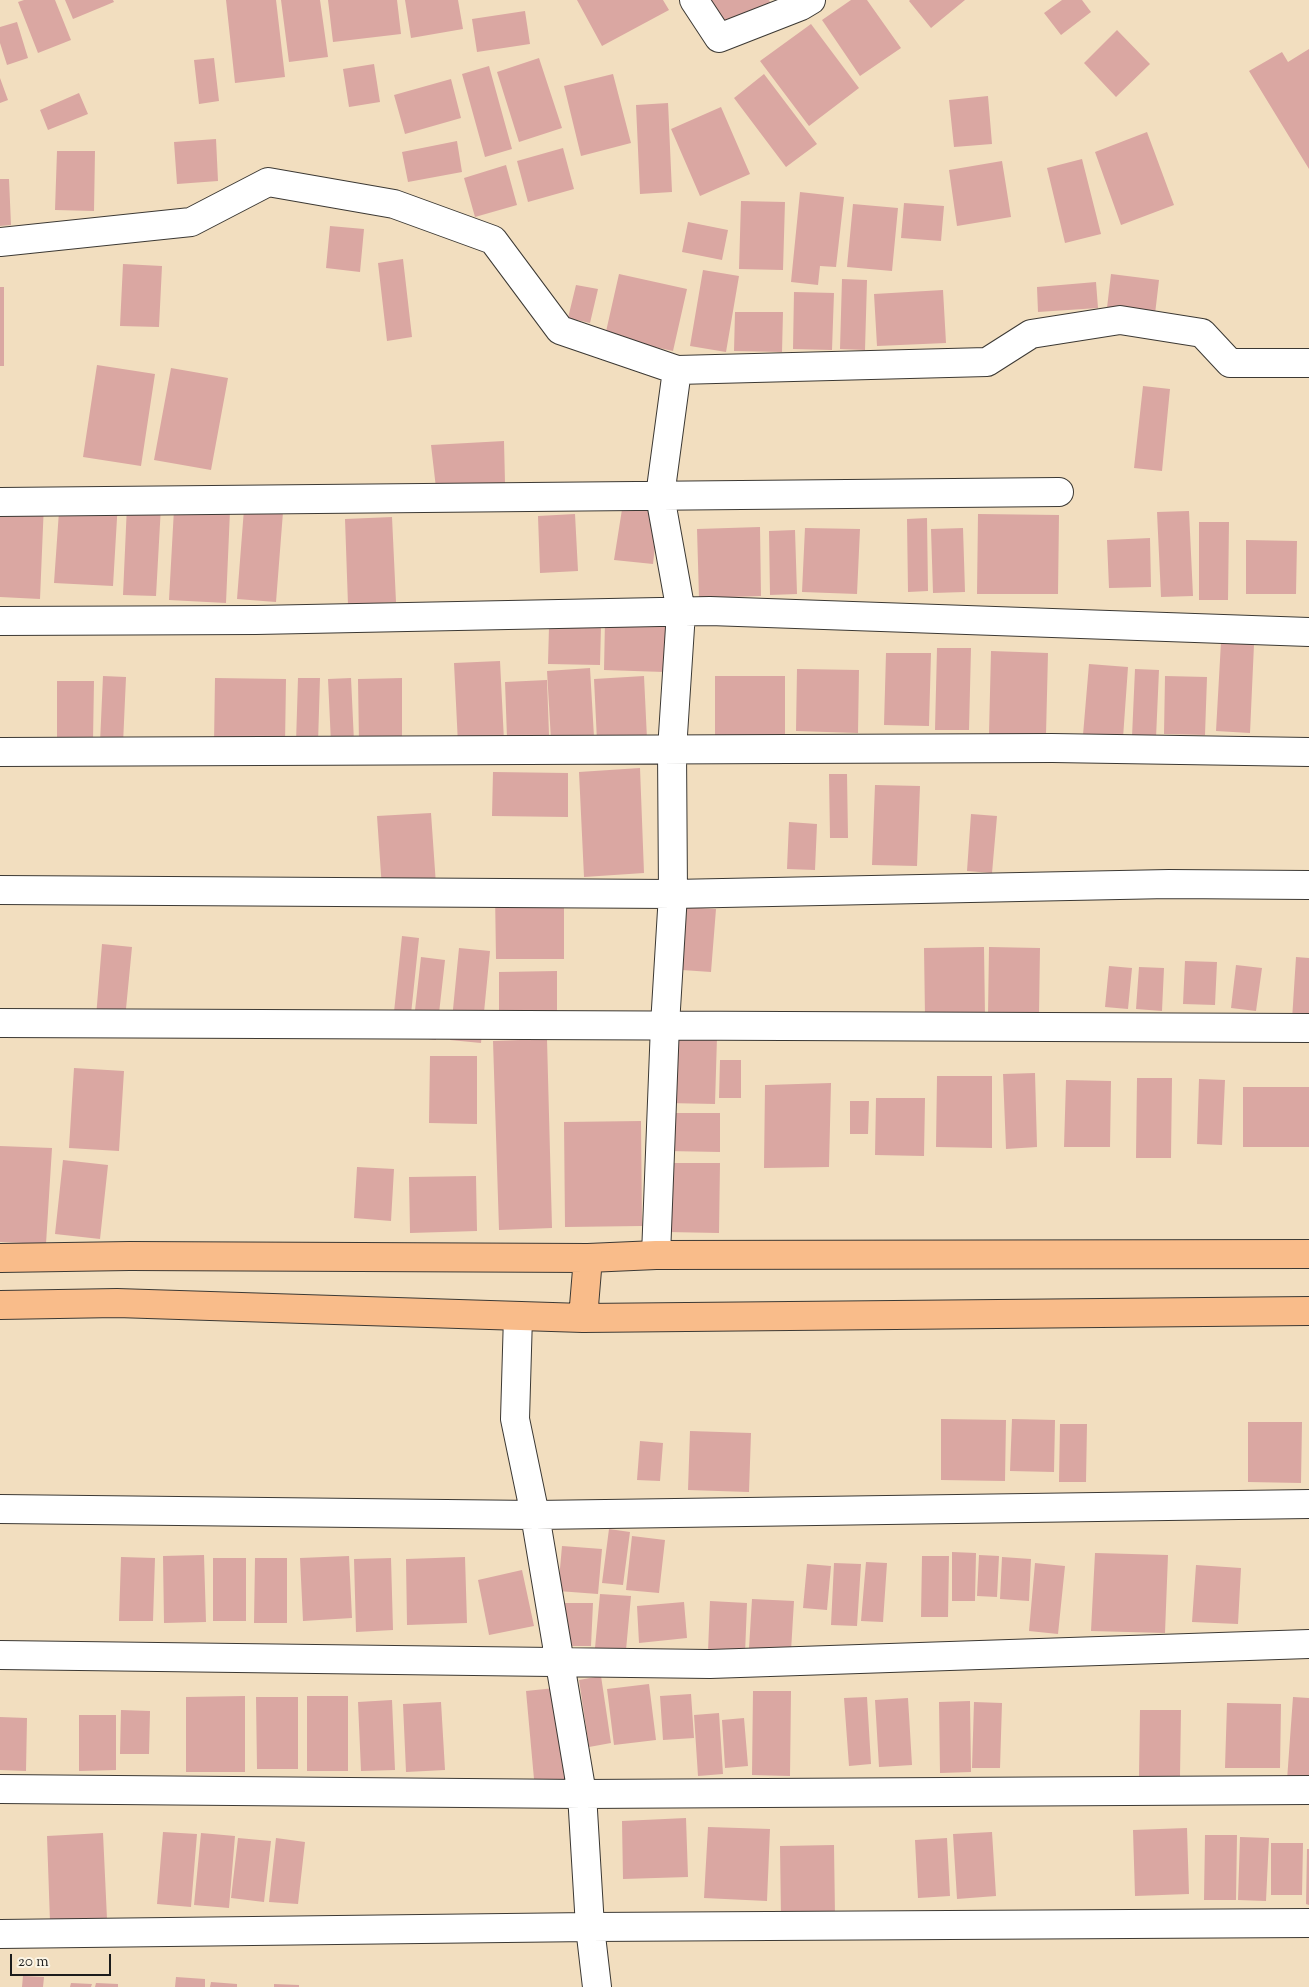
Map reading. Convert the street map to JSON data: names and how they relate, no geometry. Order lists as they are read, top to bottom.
{
  "scale_bar": "20 m"
}
